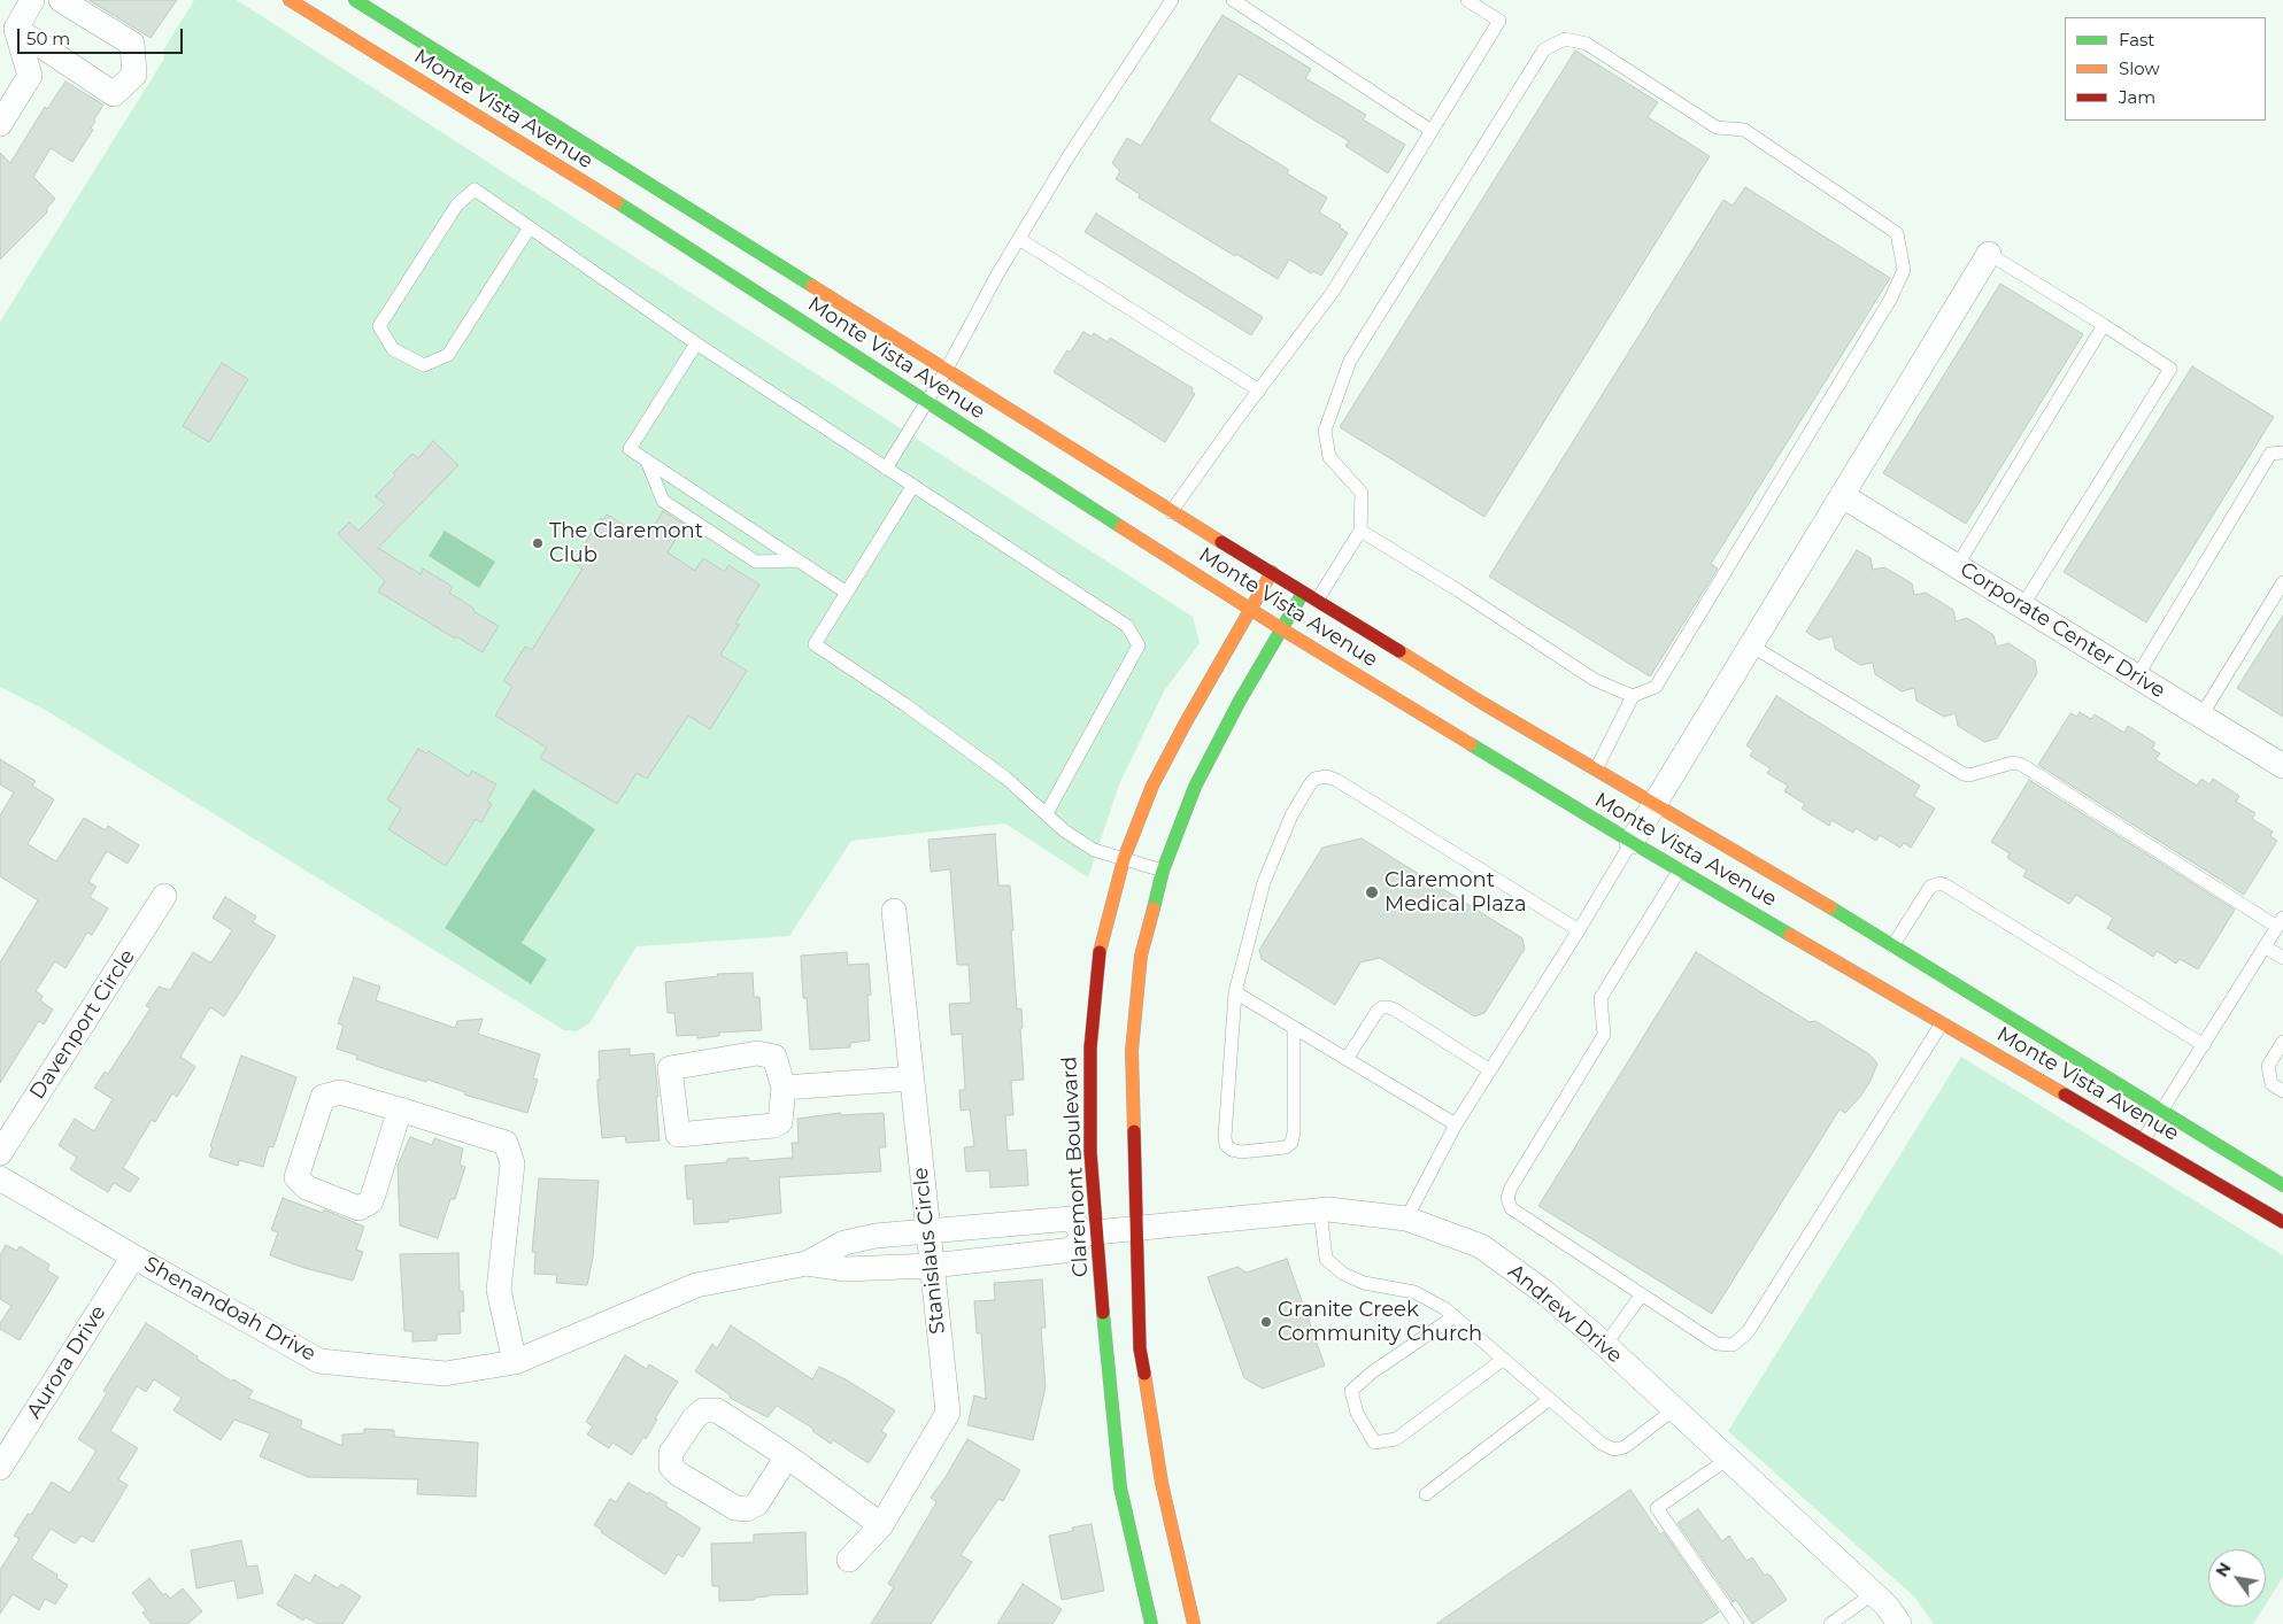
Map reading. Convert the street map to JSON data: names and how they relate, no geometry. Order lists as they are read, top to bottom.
{
  "streets": {
    "main road": ["Monte Vista Avenue", "Claremont Boulevard"],
    "street": [
      "Corporate Center Drive",
      "Davenport Circle",
      "Stanislaus Circle",
      "Shenandoah Drive",
      "Andrew Drive",
      "Aurora Drive"
    ]
  },
  "crossings": [
    ["Monte Vista Avenue", "Claremont Boulevard"],
    ["Claremont Boulevard", "Shenandoah Drive"],
    ["Claremont Boulevard", "Andrew Drive"],
    ["Stanislaus Circle", "Shenandoah Drive"],
    ["Shenandoah Drive", "Andrew Drive"],
    ["Shenandoah Drive", "Aurora Drive"]
  ],
  "places": ["The Claremont Club", "Claremont Medical Plaza", "Granite Creek Community Church"],
  "legend": ["Fast", "Slow", "Jam"],
  "scale_bar": "50 m",
  "north": "top left"
}
